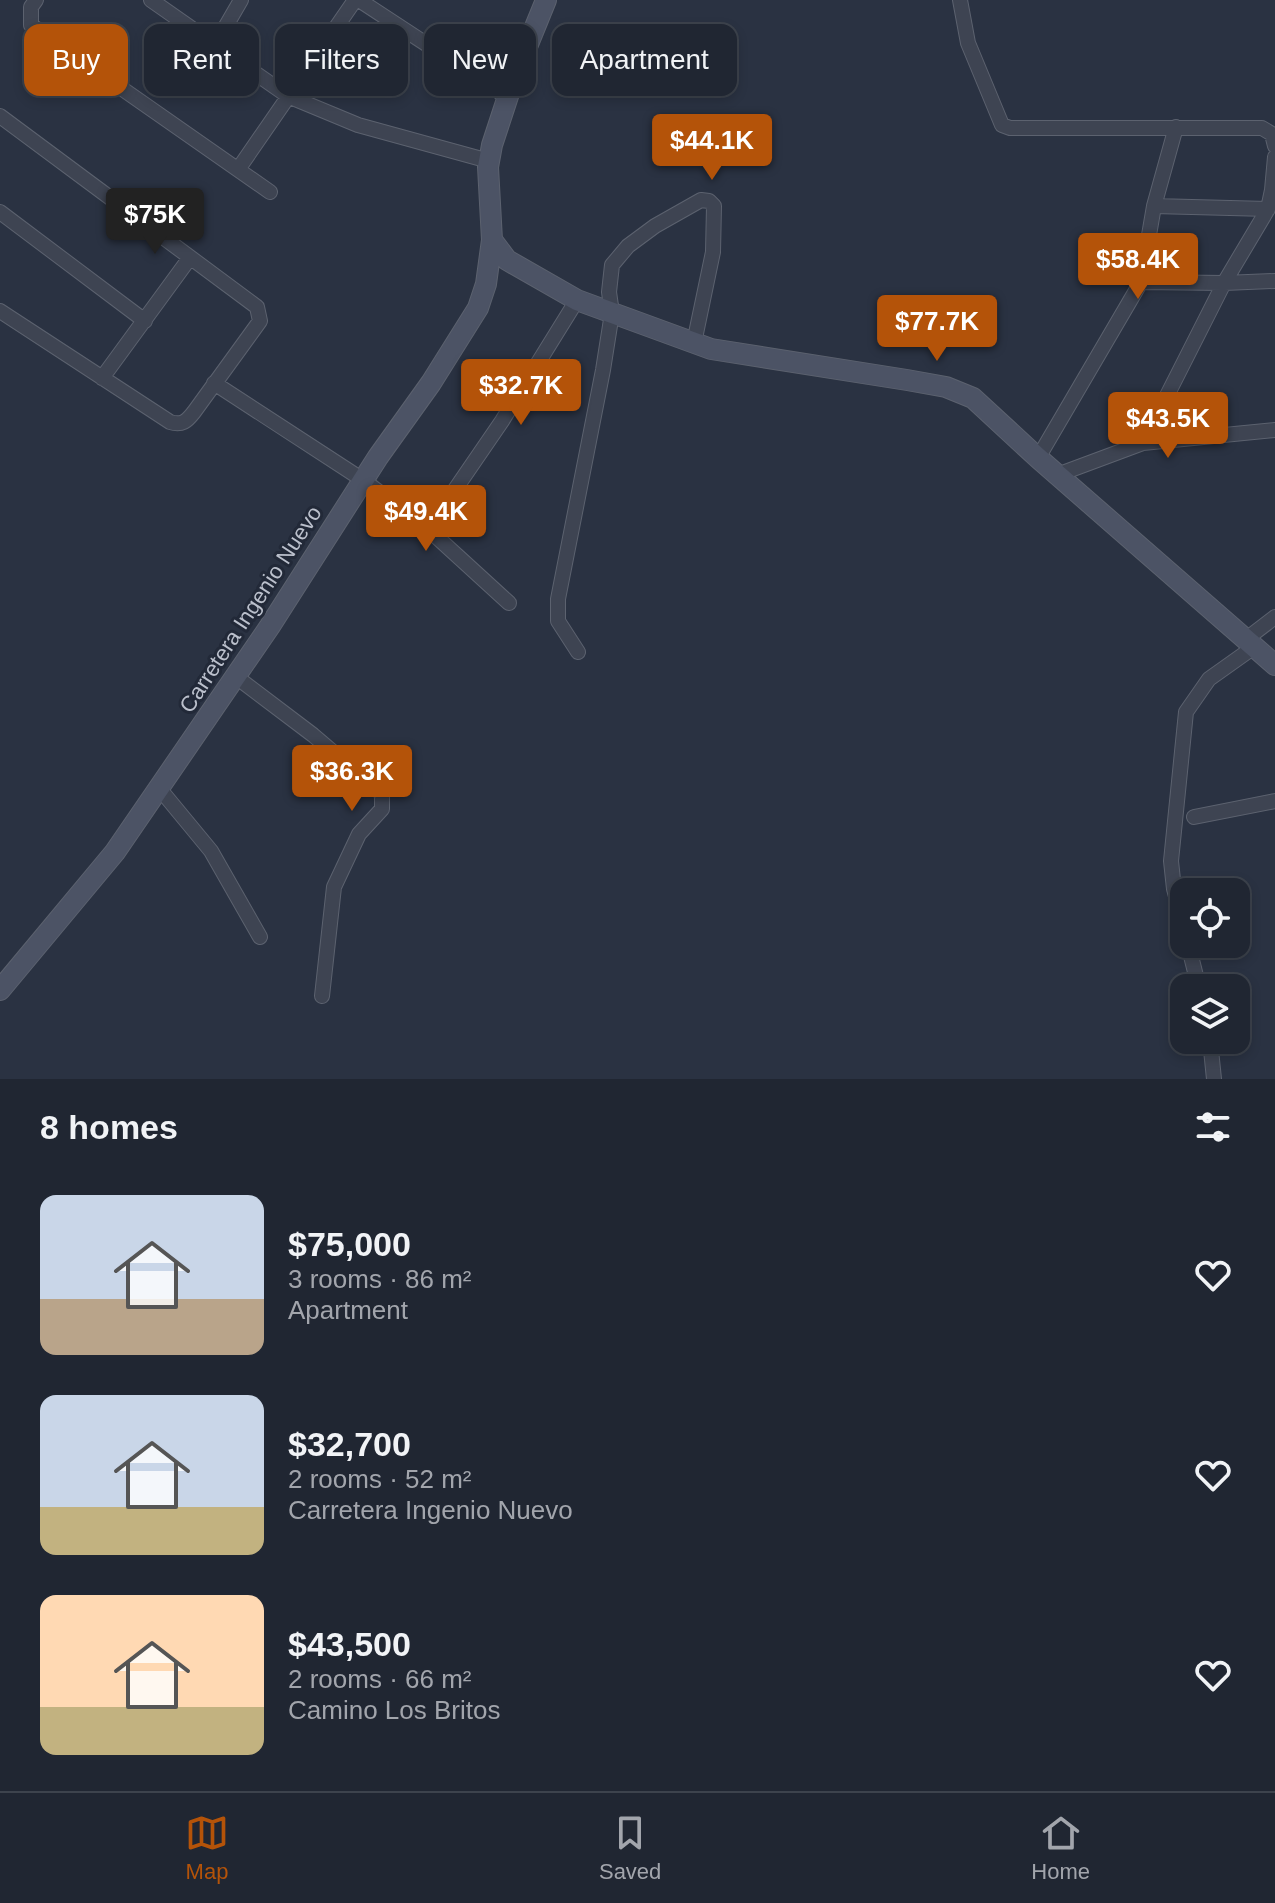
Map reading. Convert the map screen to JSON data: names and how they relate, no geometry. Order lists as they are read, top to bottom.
{
  "streets": {
    "street": ["Carretera Ingenio Nuevo"]
  },
  "page": {
    "chip": [
      "Buy",
      "Rent",
      "Filters",
      "New",
      "Apartment"
    ],
    "price": [
      "$44.1K",
      "$75K",
      "$58.4K",
      "$77.7K",
      "$32.7K",
      "$43.5K",
      "$49.4K",
      "$36.3K"
    ],
    "heading": "8 homes",
    "list": [
      {
        "name": "$75,000",
        "note": "3 rooms · 86 m² · Apartment"
      },
      {
        "name": "$32,700",
        "note": "2 rooms · 52 m² · Carretera Ingenio Nuevo"
      },
      {
        "name": "$43,500",
        "note": "2 rooms · 66 m² · Camino Los Britos"
      }
    ],
    "tabs": ["Map", "Saved", "Home"]
  }
}
